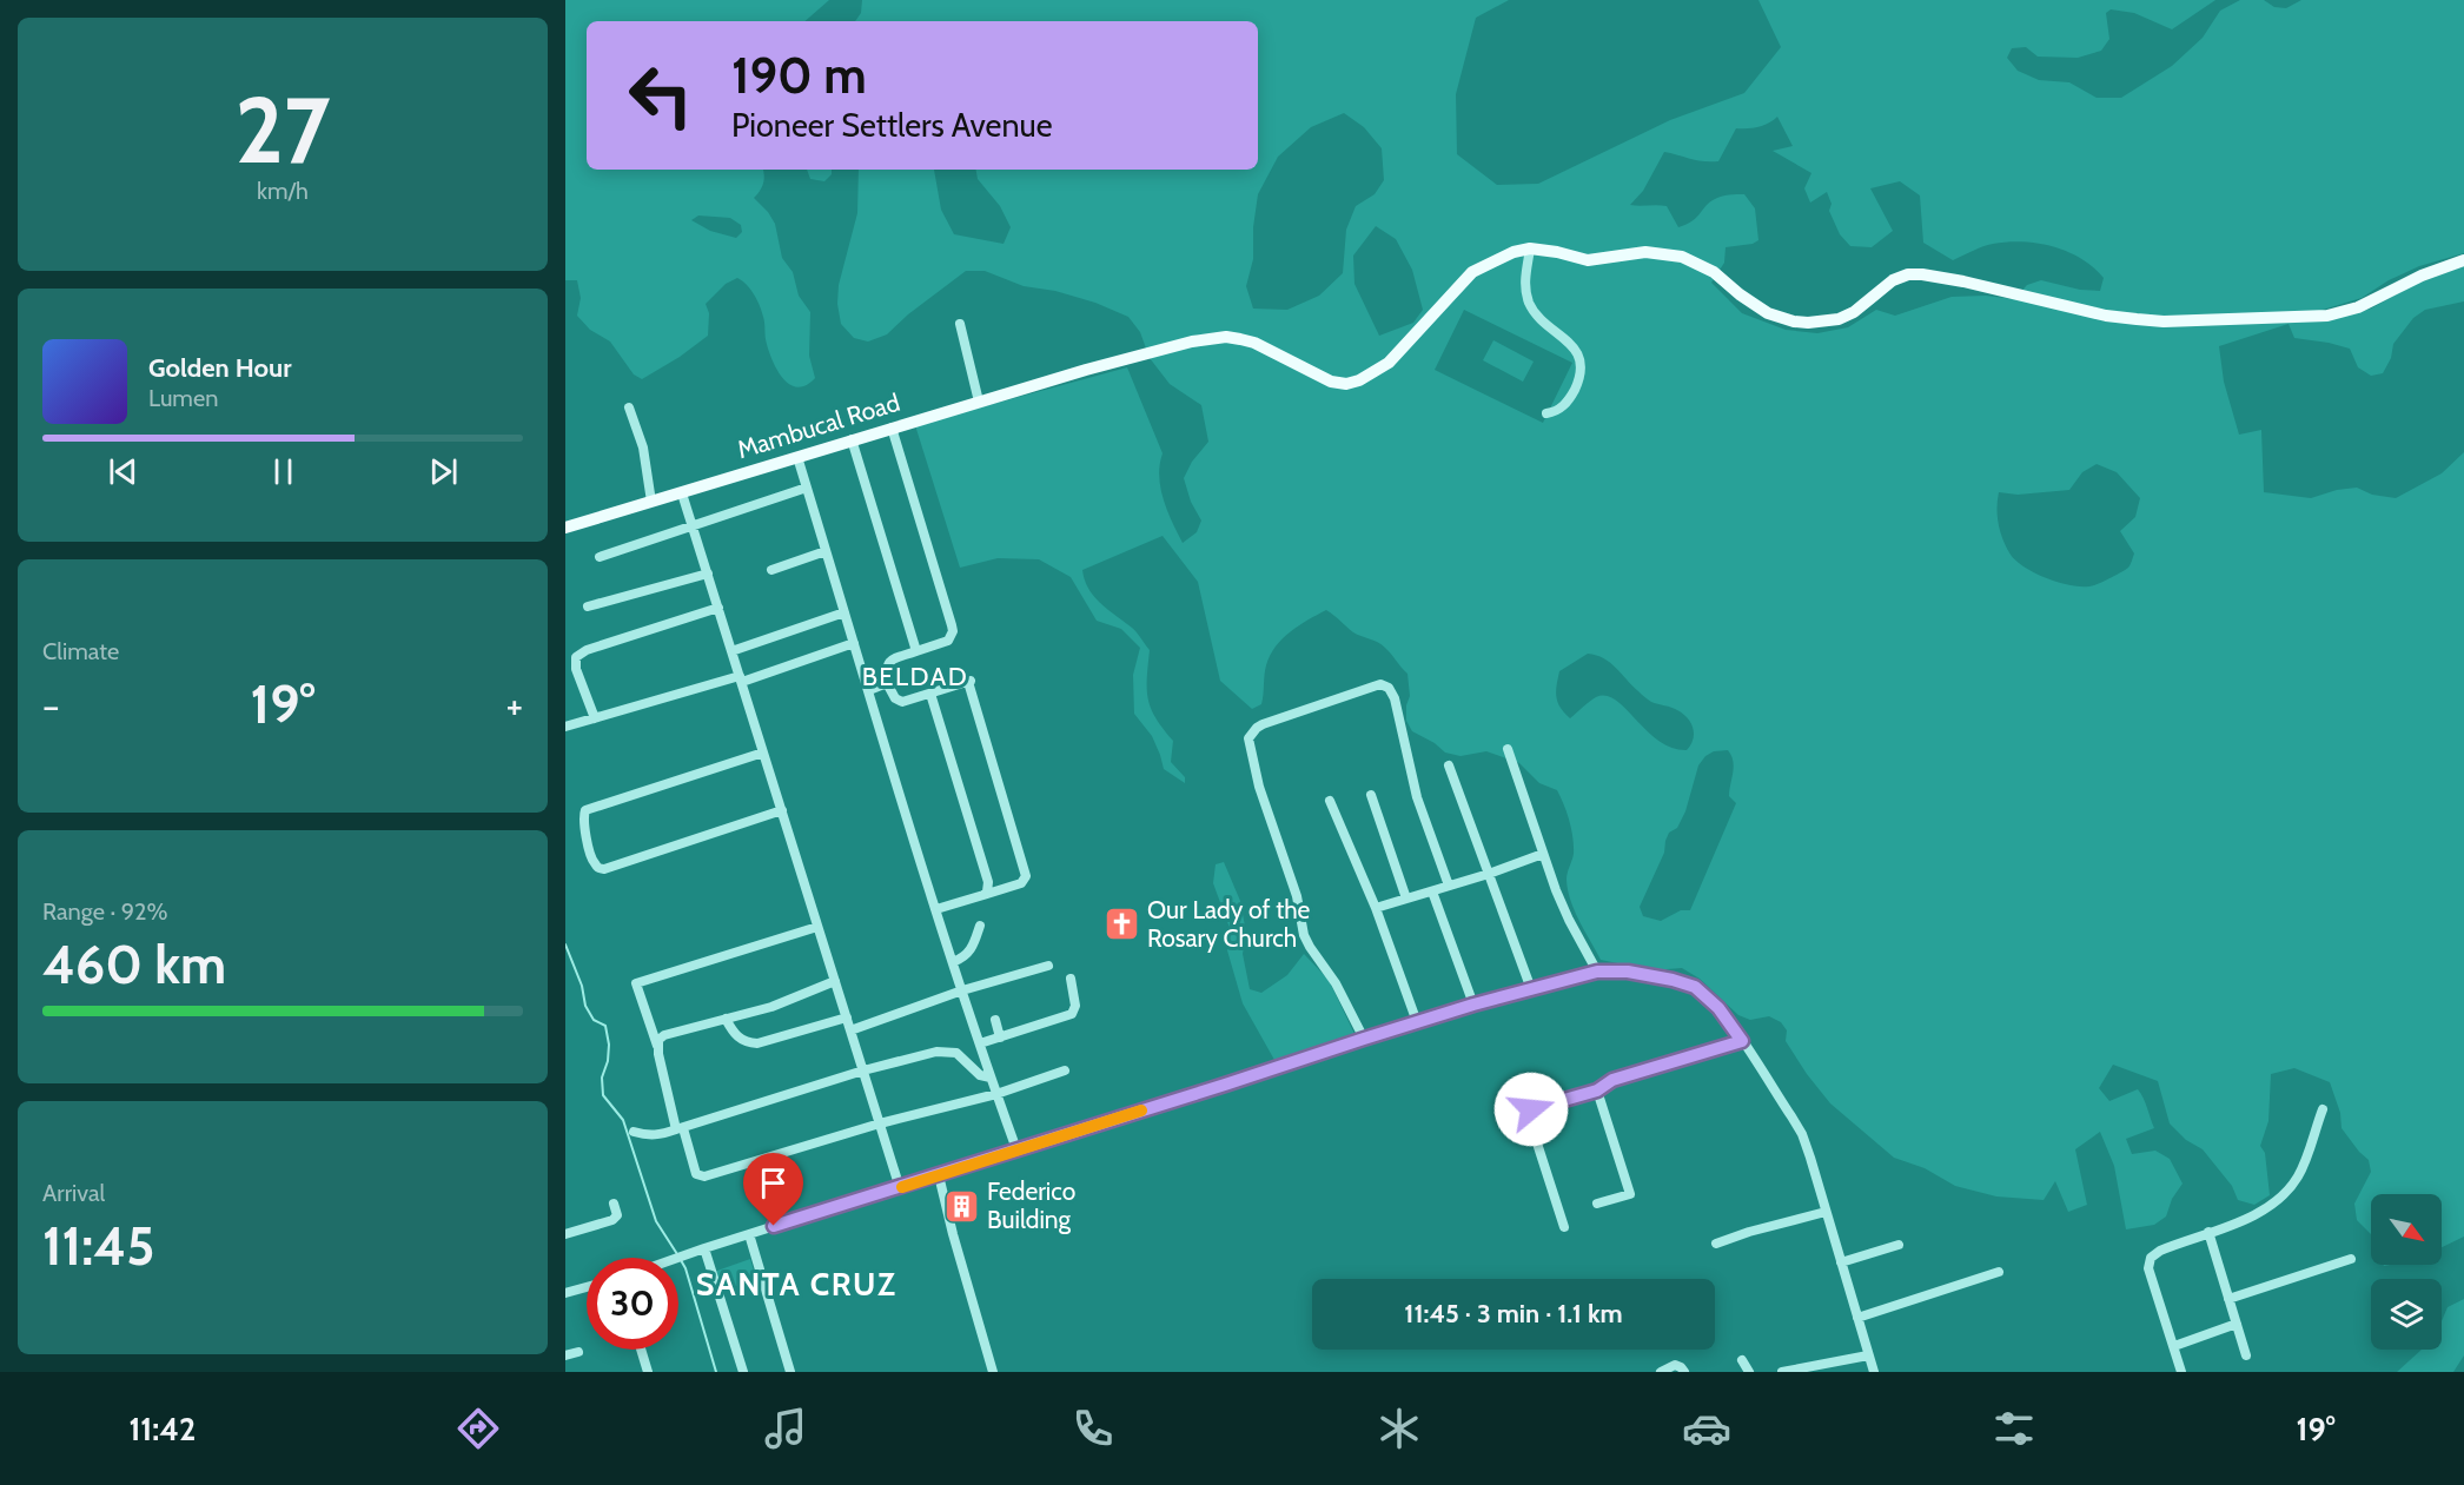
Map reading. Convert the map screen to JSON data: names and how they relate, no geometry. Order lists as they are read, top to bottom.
{
  "streets": {
    "main road": ["Mambucal Road"]
  },
  "districts": ["BELDAD", "SANTA CRUZ"],
  "places": {
    "church": ["Our Lady of the Rosary Church"],
    "building": ["Federico Building"]
  },
  "north": "bottom right",
  "page": {
    "tile": [
      ["27", "km/h"],
      "Climate",
      ["Range · 92%", "460 km"],
      ["Arrival", "11:45"]
    ],
    "turn": ["190 m", "Pioneer Settlers Avenue"],
    "song": ["Golden Hour", "Lumen"],
    "heat": ["−", "19°", "+"],
    "limit": "30",
    "trip": "11:45 · 3 min · 1.1 km",
    "tabs": ["11:42", "19°"]
  }
}
